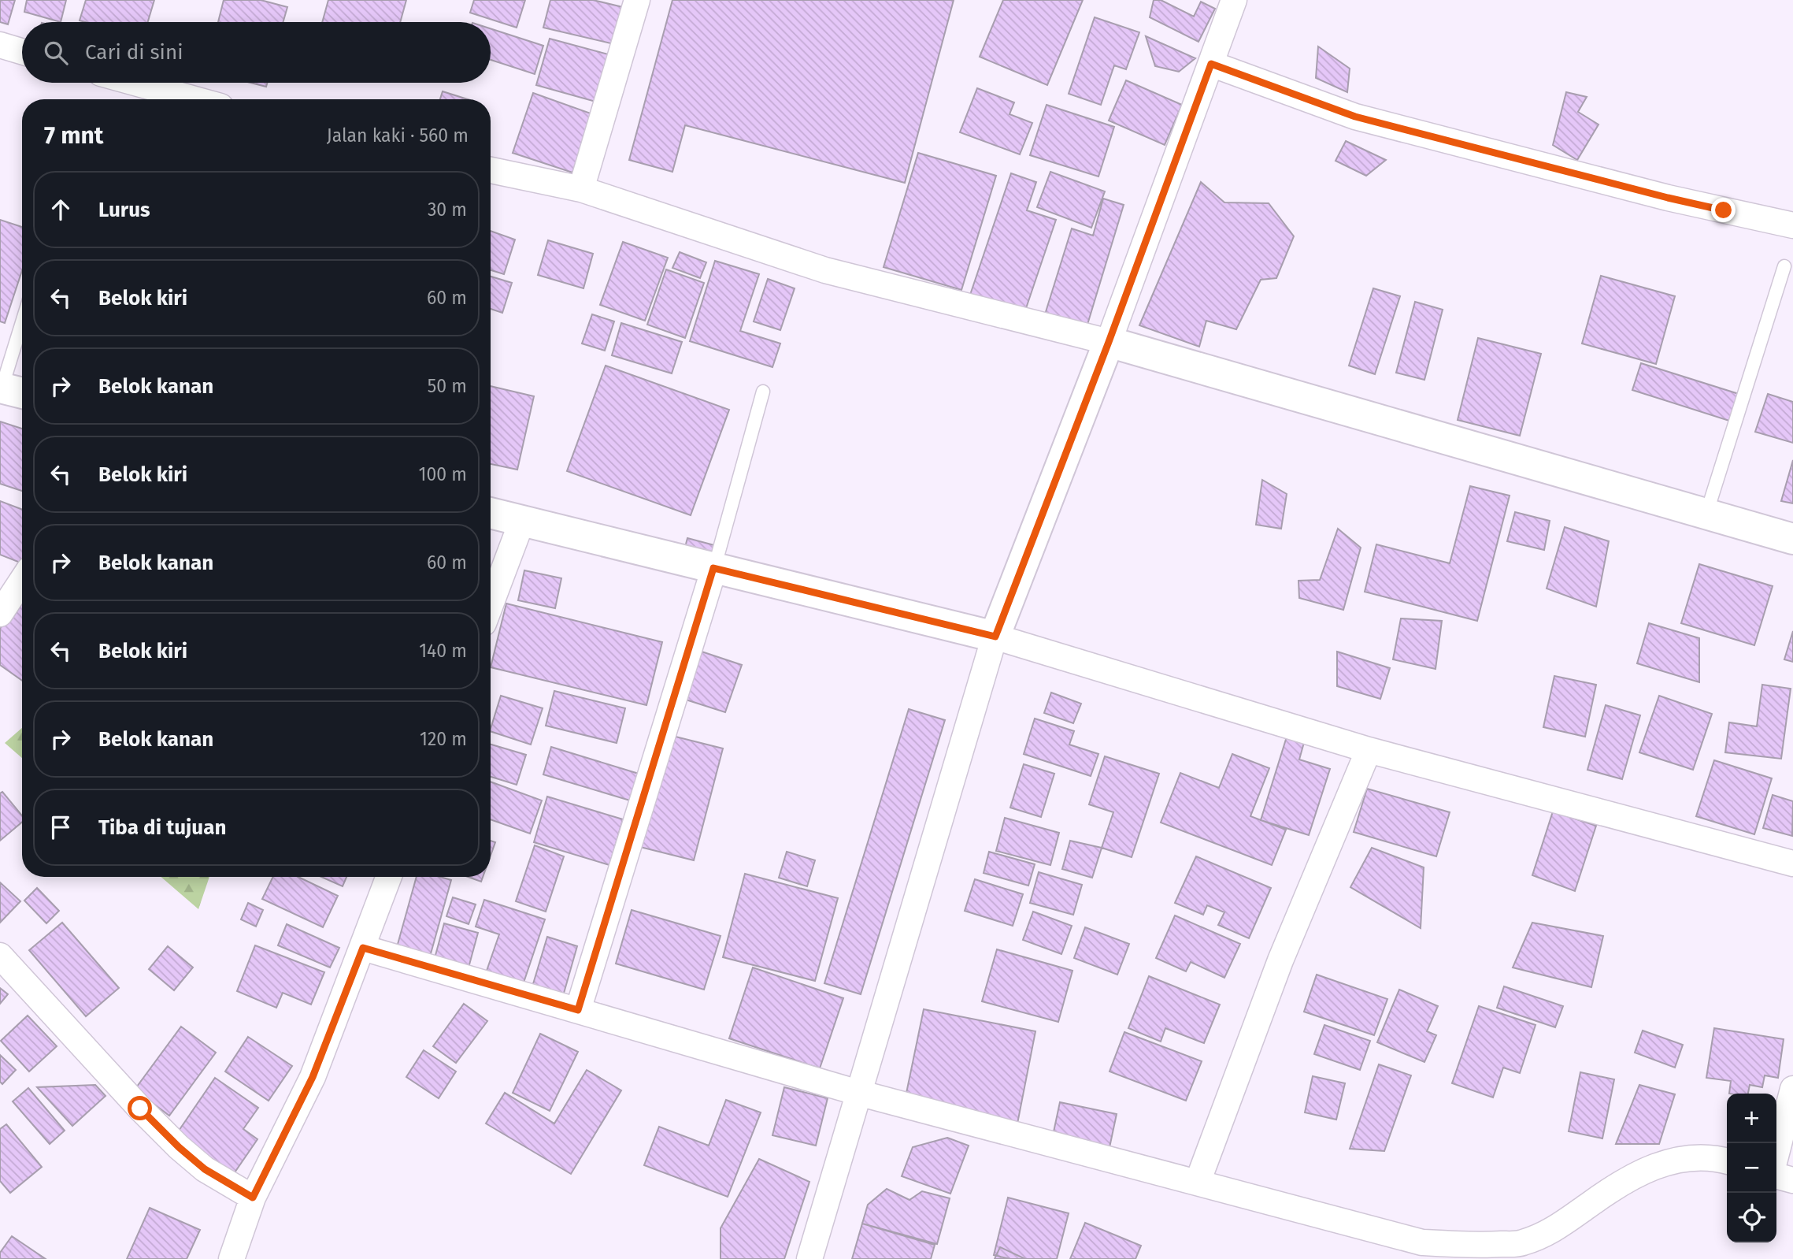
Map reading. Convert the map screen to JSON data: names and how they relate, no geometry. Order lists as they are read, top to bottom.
{
  "page": {
    "search": "Cari di sini",
    "heading": ["7 mnt", "Jalan kaki · 560 m"],
    "list": [
      ["Lurus", "30 m"],
      ["Belok kiri", "60 m"],
      ["Belok kanan", "50 m"],
      ["Belok kiri", "100 m"],
      ["Belok kanan", "60 m"],
      ["Belok kiri", "140 m"],
      ["Belok kanan", "120 m"],
      "Tiba di tujuan"
    ],
    "map_buttons": ["+", "−"]
  }
}
